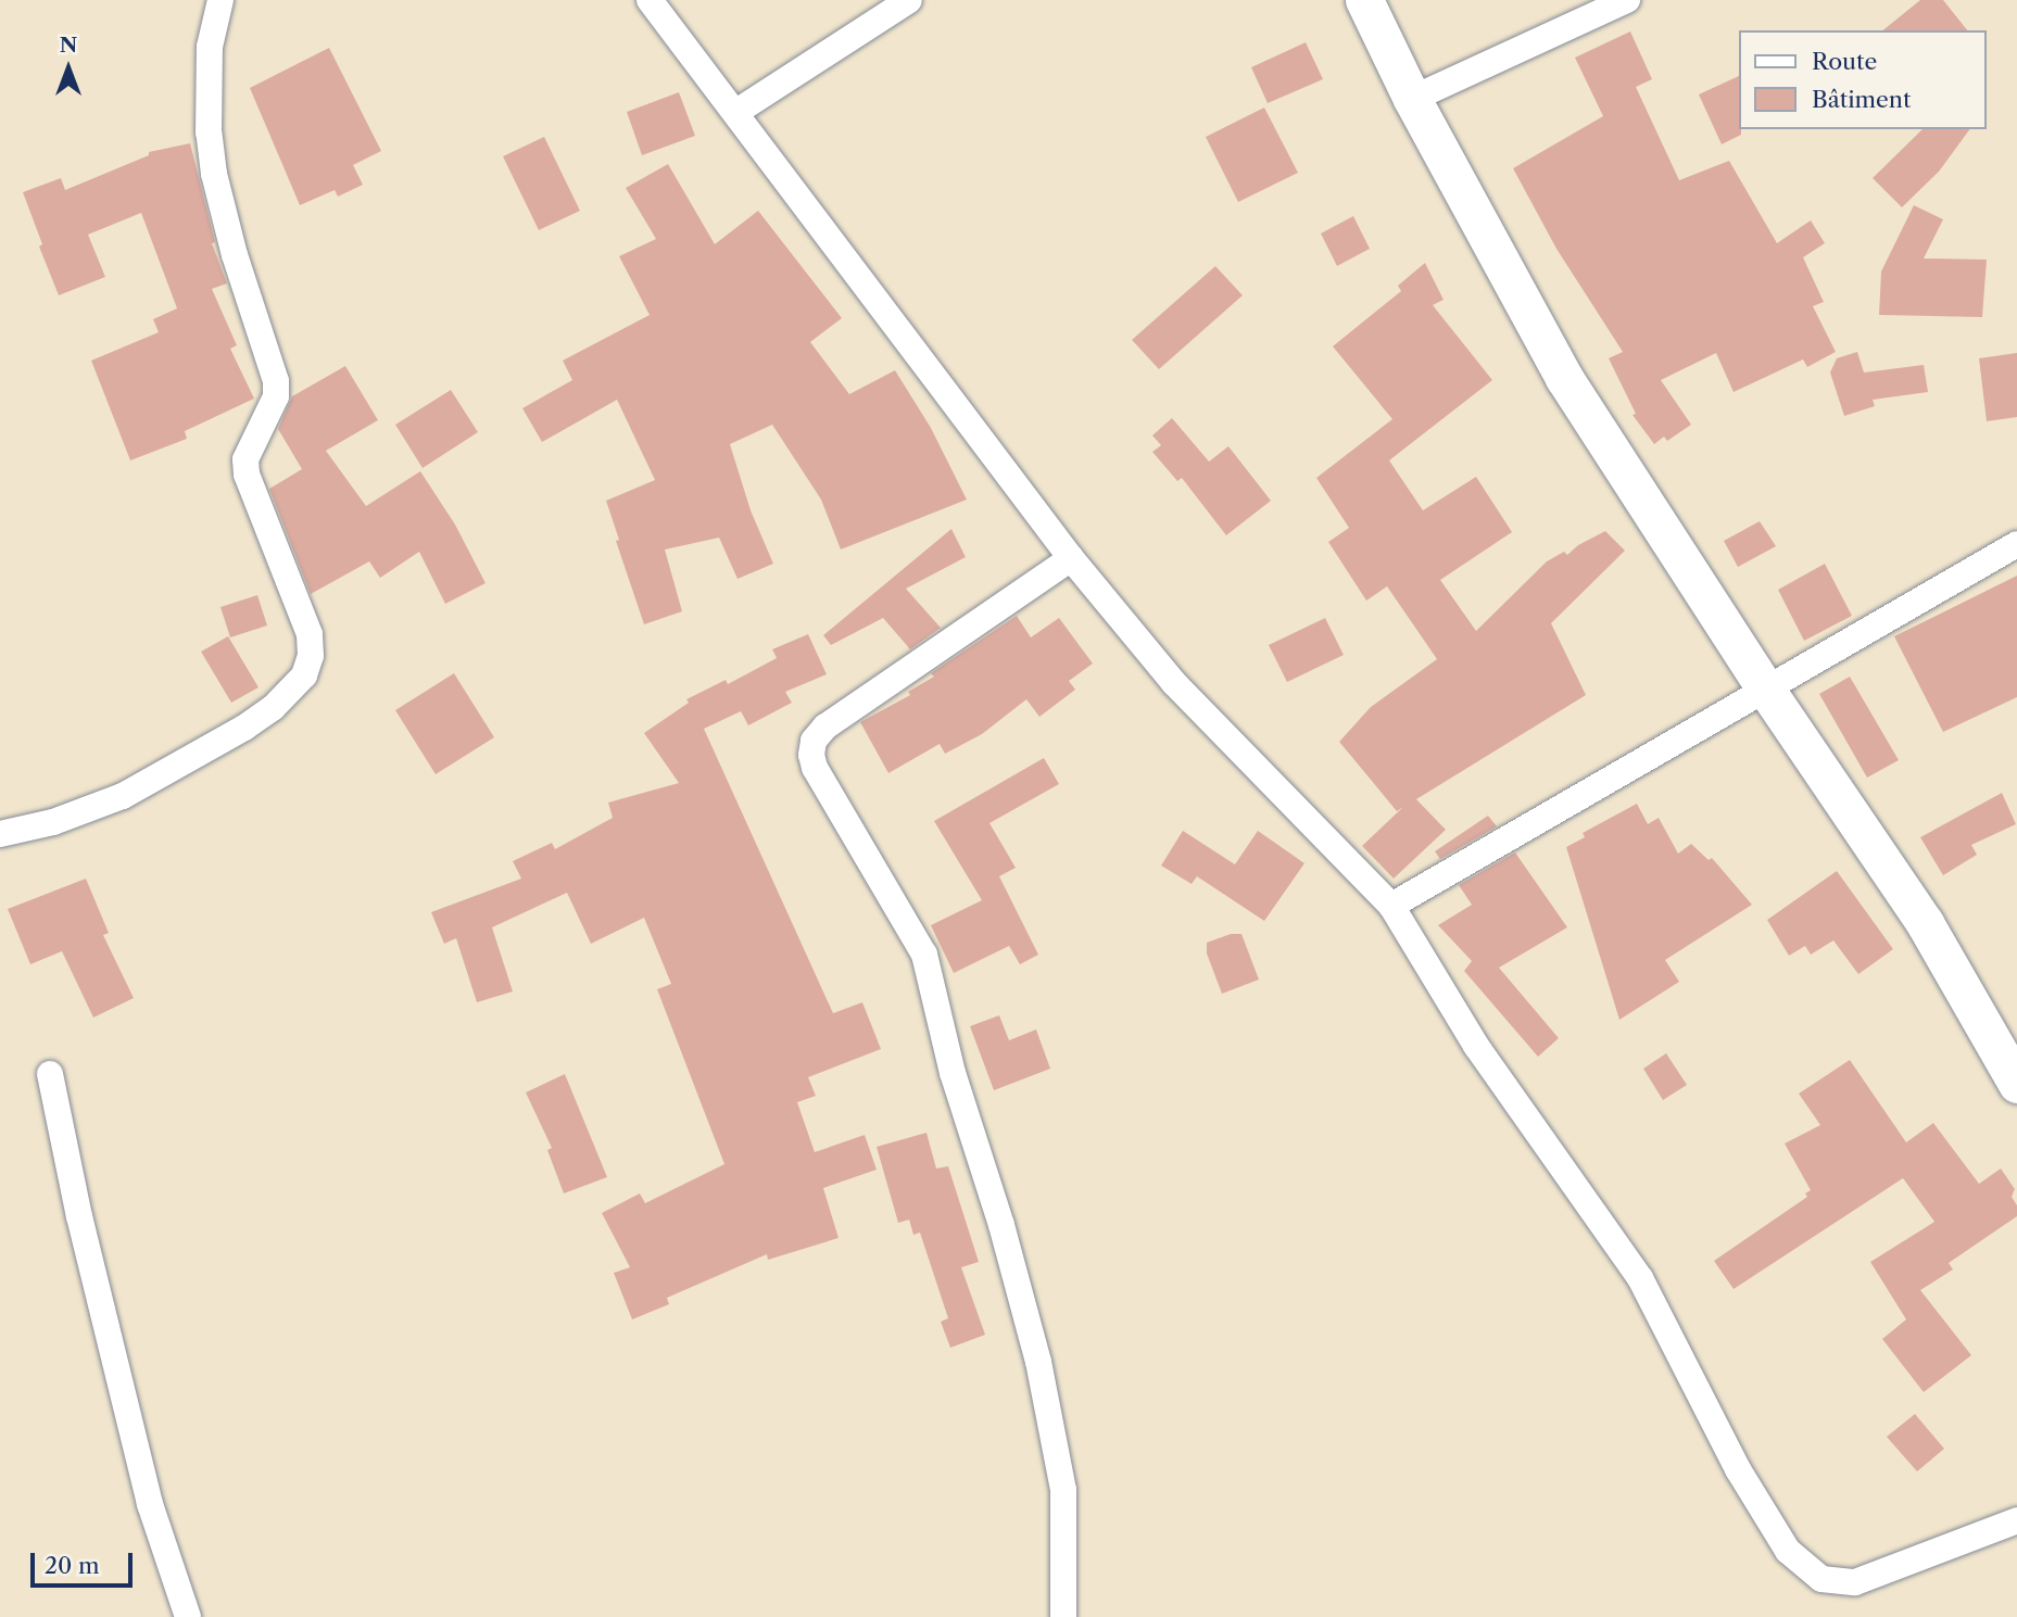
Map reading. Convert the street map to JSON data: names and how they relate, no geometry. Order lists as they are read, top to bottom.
{
  "legend": ["Route", "Bâtiment"],
  "scale_bar": "20 m",
  "north": "top"
}
